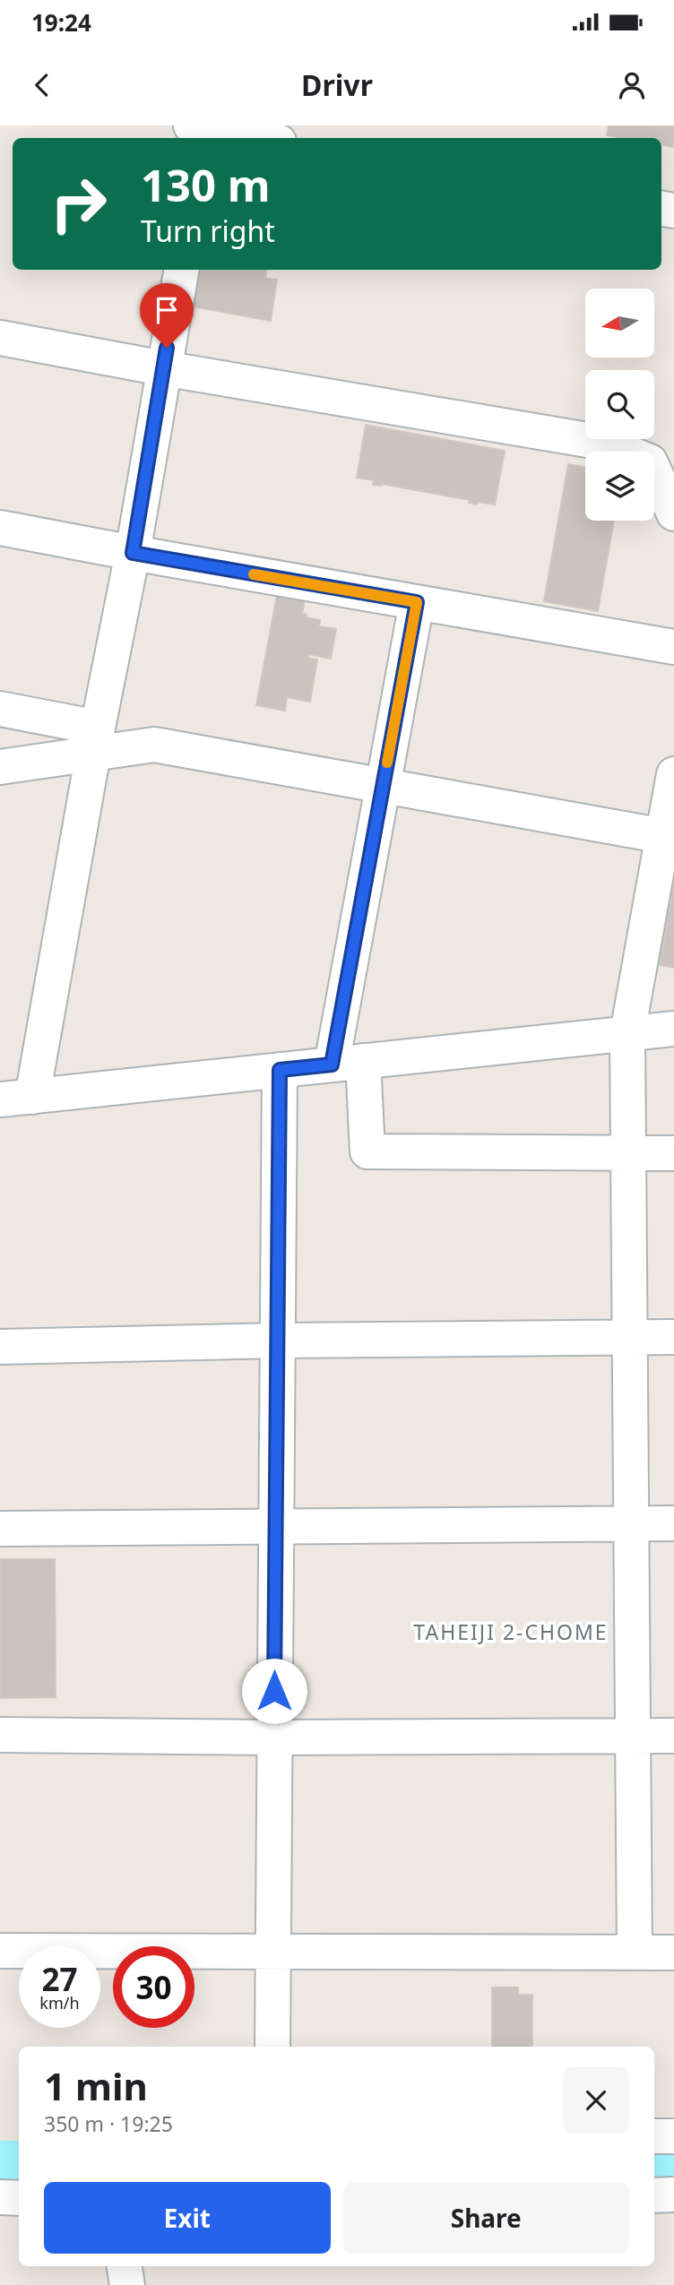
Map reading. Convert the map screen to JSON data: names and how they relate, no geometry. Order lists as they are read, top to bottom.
{
  "districts": ["TAHEIJI 2-CHOME"],
  "north": "left",
  "page": {
    "status": "19:24",
    "header": "Drivr",
    "turn": ["130 m", "Turn right"],
    "speed": "27 km/h",
    "limit": "30",
    "heading": ["1 min", "350 m · 19:25"],
    "buttons": ["Exit", "Share"]
  }
}
